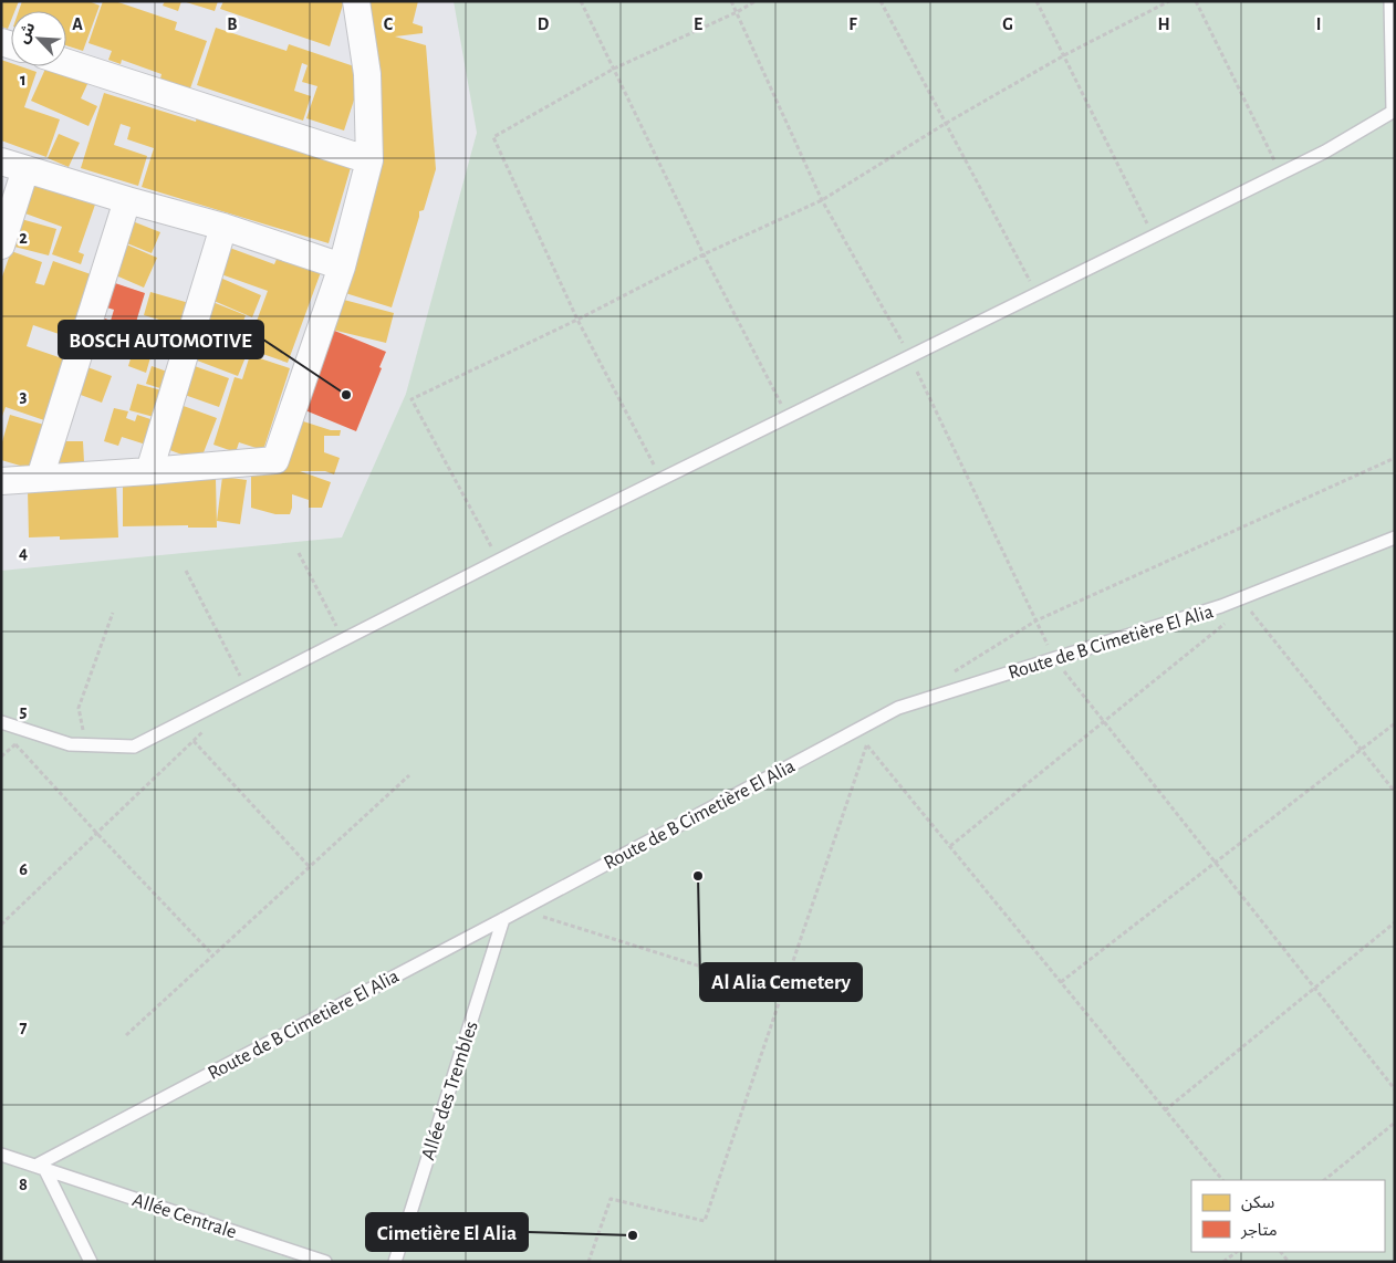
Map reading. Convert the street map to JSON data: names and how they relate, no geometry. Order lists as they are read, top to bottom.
{
  "streets": {
    "lane": ["Route de B Cimetière El Alia", "Allée des Trembles", "Allée Centrale"]
  },
  "crossings": [
    ["Route de B Cimetière El Alia", "Allée des Trembles"],
    ["Route de B Cimetière El Alia", "Allée Centrale"]
  ],
  "places": ["BOSCH AUTOMOTIVE", "Al Alia Cemetery", "Cimetière El Alia"],
  "legend": ["سكن", "متاجر"],
  "north": "top left",
  "grid": {
    "columns": [
      "A",
      "B",
      "C",
      "D",
      "E",
      "F",
      "G",
      "H",
      "I"
    ],
    "rows": [
      "1",
      "2",
      "3",
      "4",
      "5",
      "6",
      "7",
      "8"
    ]
  }
}
